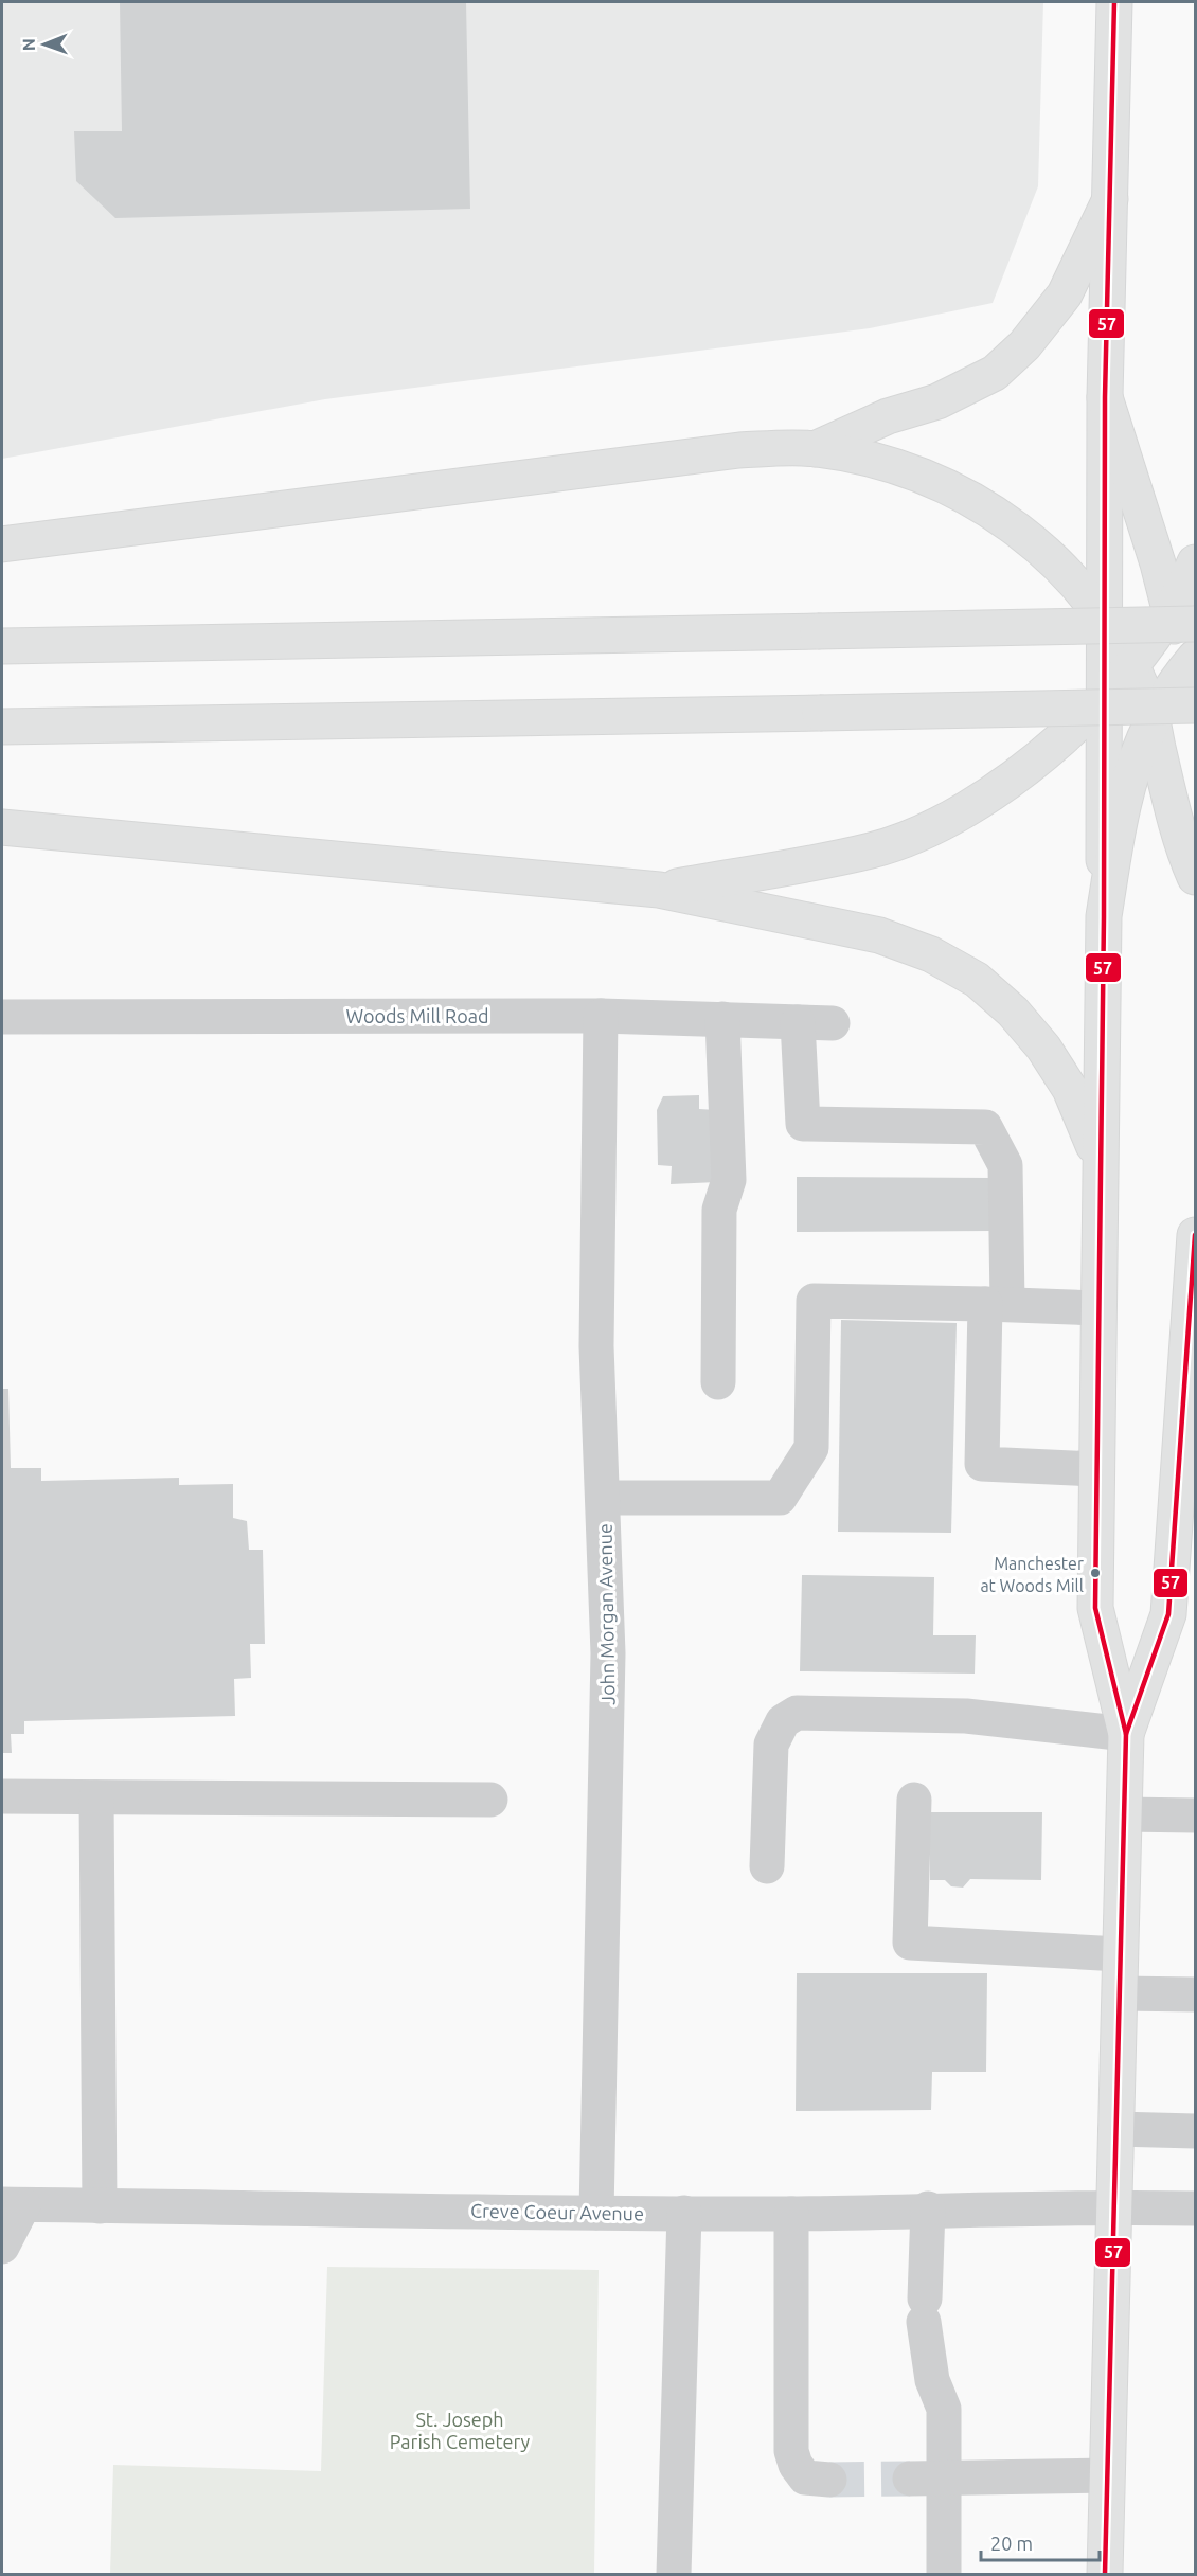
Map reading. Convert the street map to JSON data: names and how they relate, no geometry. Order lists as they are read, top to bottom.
{
  "streets": {
    "street": ["Woods Mill Road", "John Morgan Avenue", "Creve Coeur Avenue"]
  },
  "crossings": [
    ["Woods Mill Road", "John Morgan Avenue"],
    ["John Morgan Avenue", "Creve Coeur Avenue"]
  ],
  "parks": ["St. Joseph Parish Cemetery"],
  "places": ["Manchester at Woods Mill"],
  "lines": ["transit line 57"],
  "scale_bar": "20 m",
  "north": "left"
}
